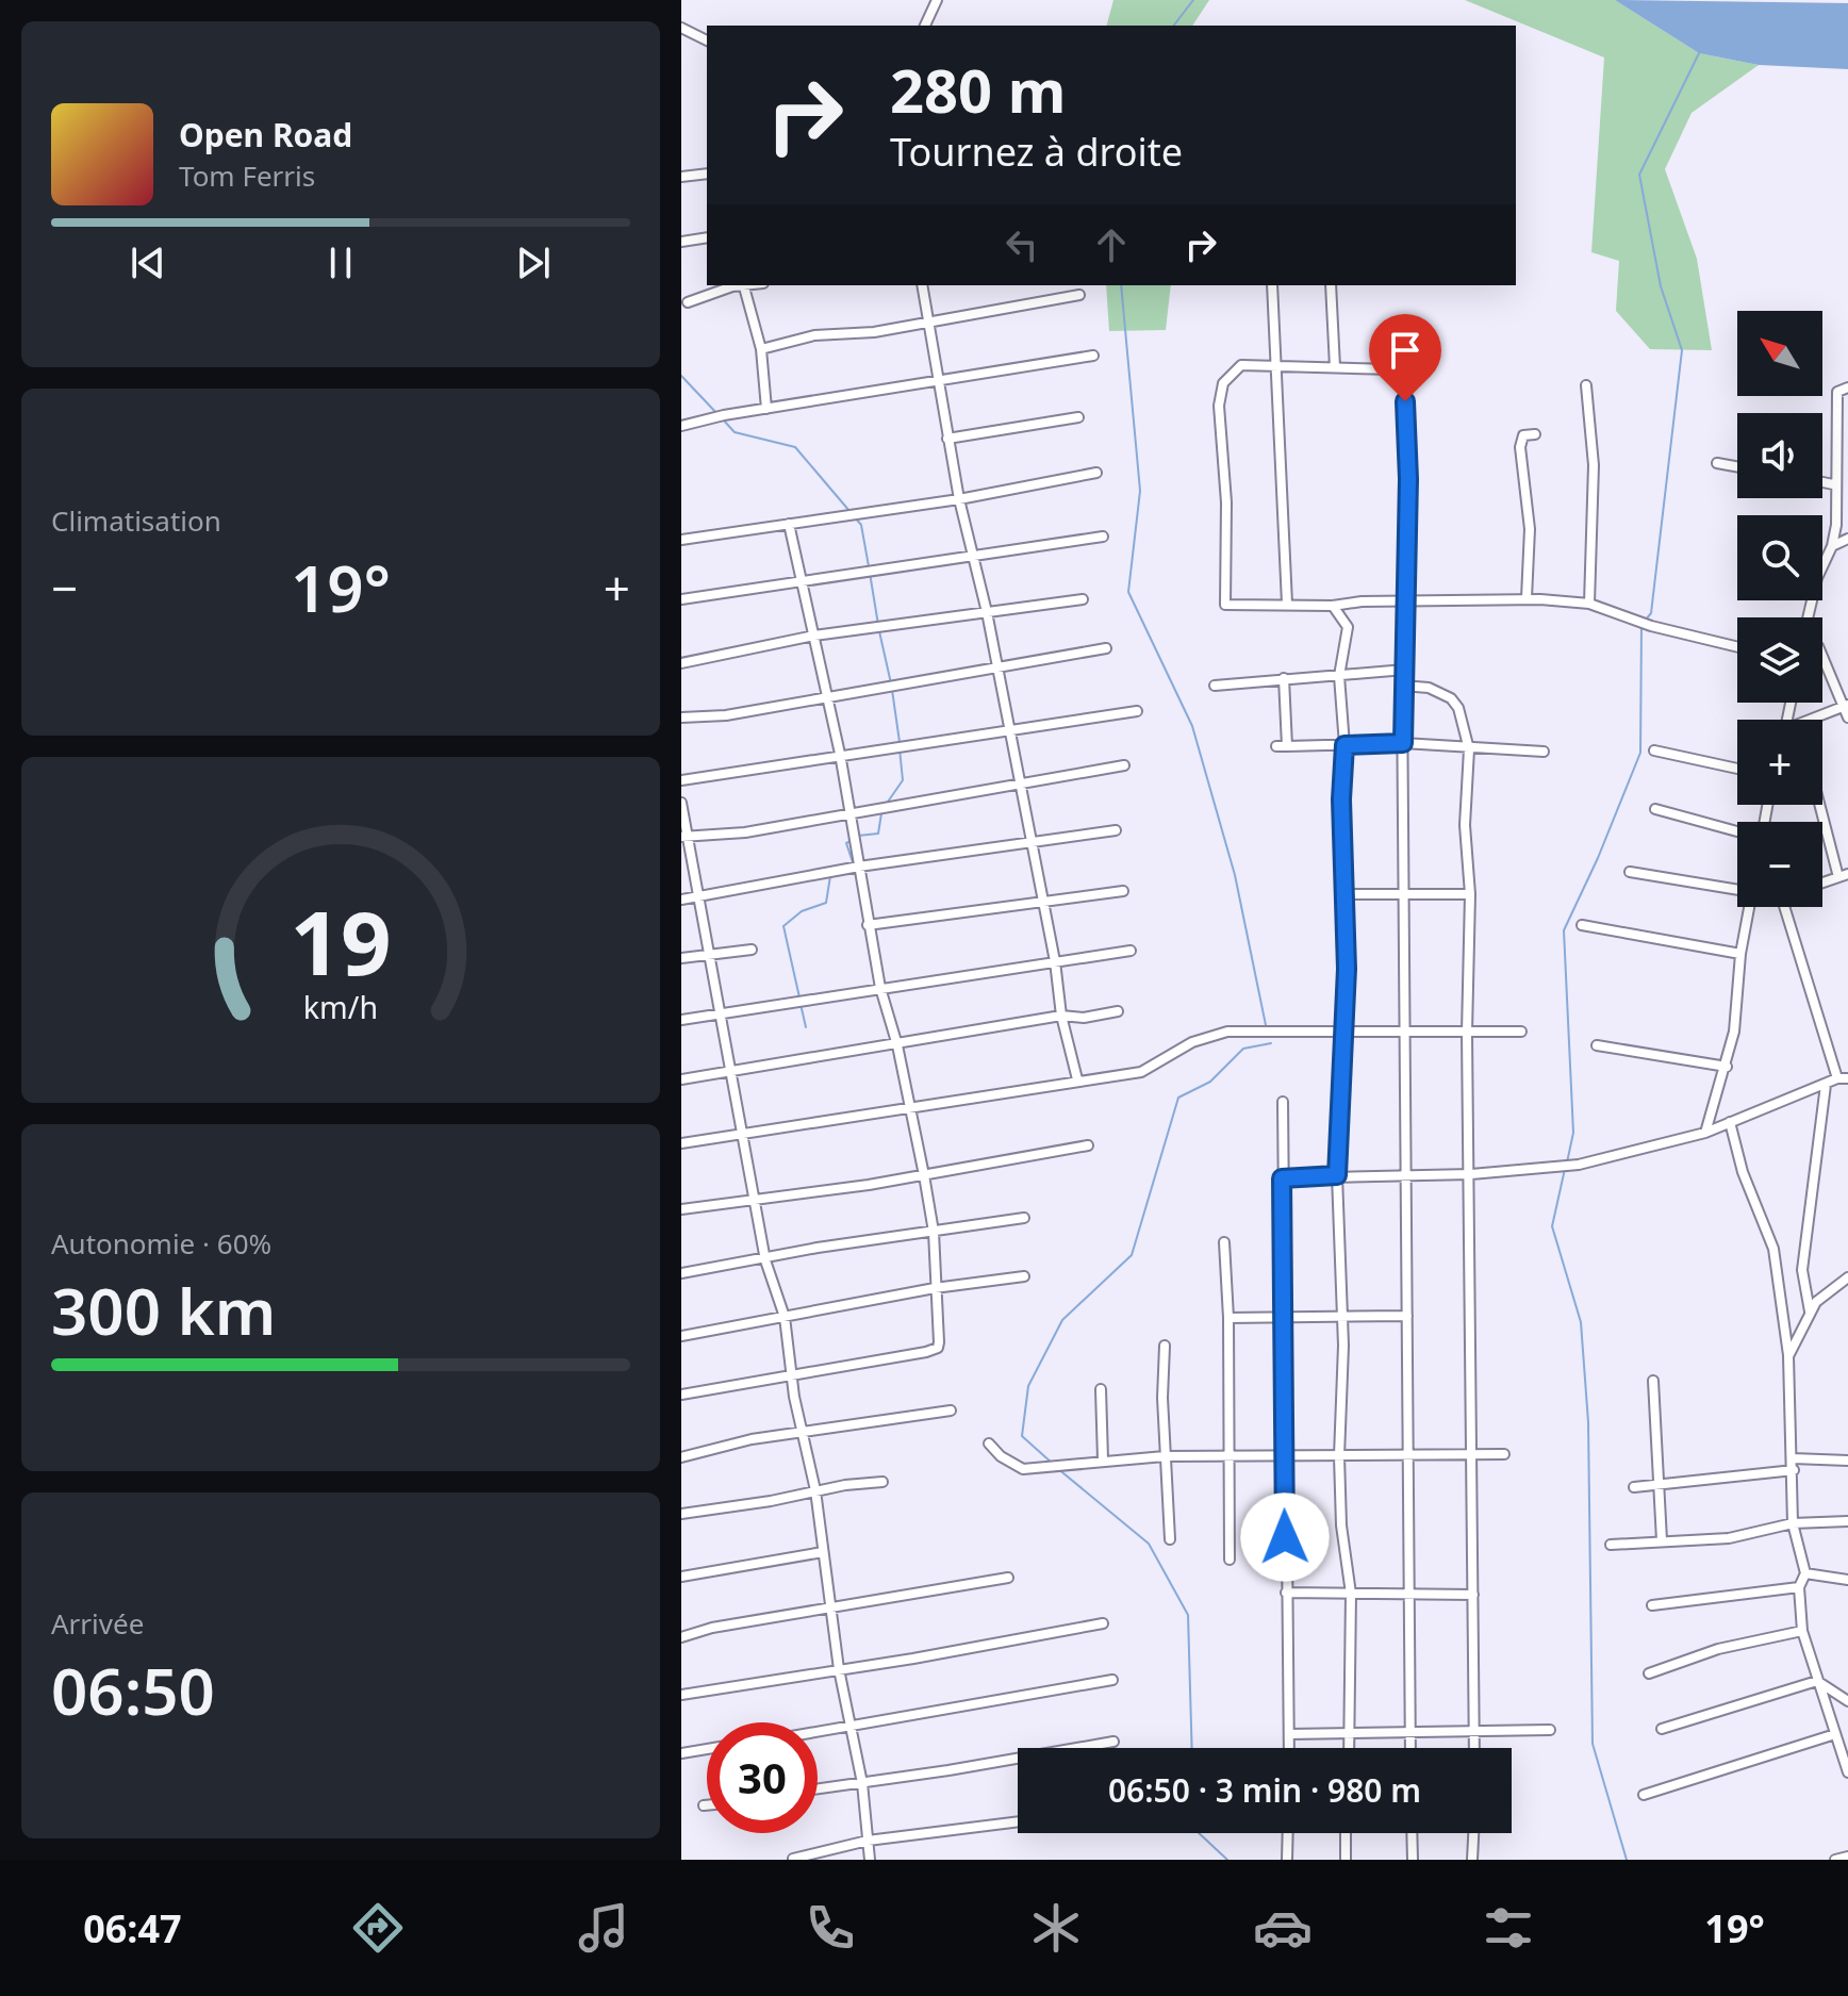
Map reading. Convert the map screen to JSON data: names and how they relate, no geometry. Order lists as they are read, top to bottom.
{
  "north": "top left",
  "page": {
    "turn": ["280 m", "Tournez à droite"],
    "song": ["Open Road", "Tom Ferris"],
    "map_buttons": ["+", "−"],
    "tile": [
      "Climatisation",
      ["Autonomie · 60%", "300 km"],
      ["Arrivée", "06:50"]
    ],
    "heat": ["−", "19°", "+"],
    "limit": "30",
    "trip": "06:50 · 3 min · 980 m",
    "tabs": ["06:47", "19°"],
    "gauge": ["19", "km/h"]
  }
}
